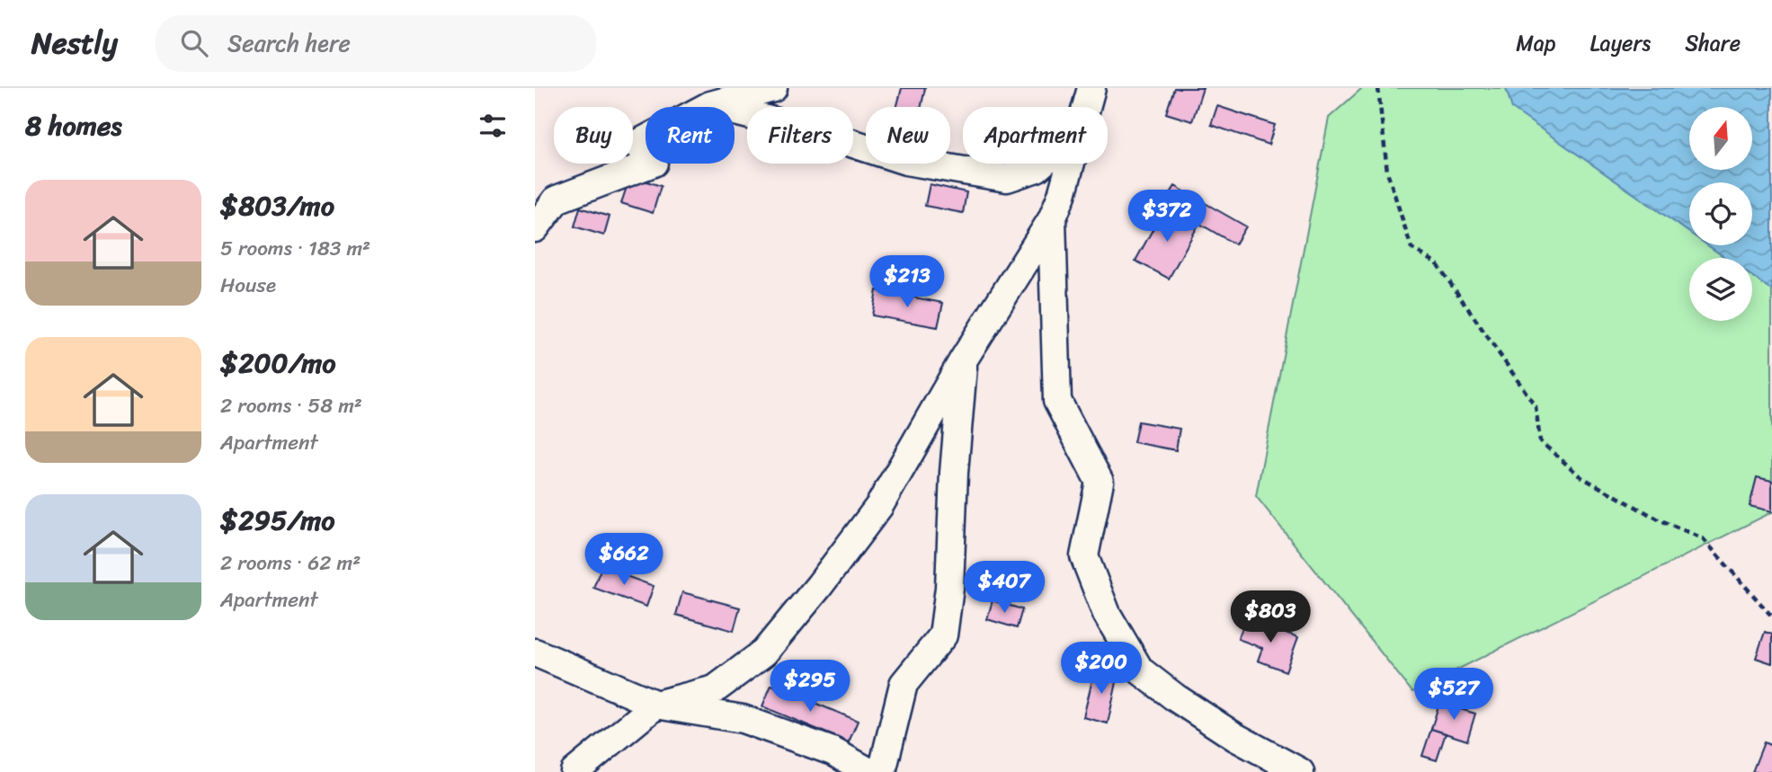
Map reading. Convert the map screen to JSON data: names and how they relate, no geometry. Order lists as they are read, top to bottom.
{
  "north": "top",
  "page": {
    "header": "Nestly",
    "search": "Search here",
    "nav": ["Map", "Layers", "Share"],
    "heading": "8 homes",
    "chip": [
      "Buy",
      "Rent",
      "Filters",
      "New",
      "Apartment"
    ],
    "list": [
      {
        "name": "$803/mo",
        "note": "5 rooms · 183 m² · House"
      },
      {
        "name": "$200/mo",
        "note": "2 rooms · 58 m² · Apartment"
      },
      {
        "name": "$295/mo",
        "note": "2 rooms · 62 m² · Apartment"
      }
    ],
    "price": [
      "$372",
      "$213",
      "$662",
      "$407",
      "$803",
      "$200",
      "$295",
      "$527"
    ]
  }
}
